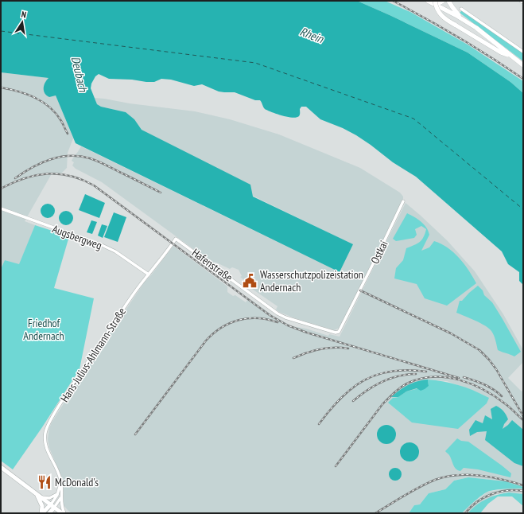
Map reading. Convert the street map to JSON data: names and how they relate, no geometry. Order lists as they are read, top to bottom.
{
  "streets": {
    "street": [
      "Augsbergweg",
      "Ostkai",
      "Hafenstraße",
      "Hans-Julius-Ahlmann-Straße"
    ]
  },
  "crossings": [
    ["Augsbergweg", "Hans-Julius-Ahlmann-Straße"],
    ["Ostkai", "Hafenstraße"],
    ["Hafenstraße", "Hans-Julius-Ahlmann-Straße"]
  ],
  "water": ["Rhein", "Deubach"],
  "parks": ["Friedhof Andernach"],
  "places": {
    "public building": ["Wasserschutzpolizeistation Andernach"],
    "restaurant": ["McDonald's"]
  },
  "north": "top"
}
